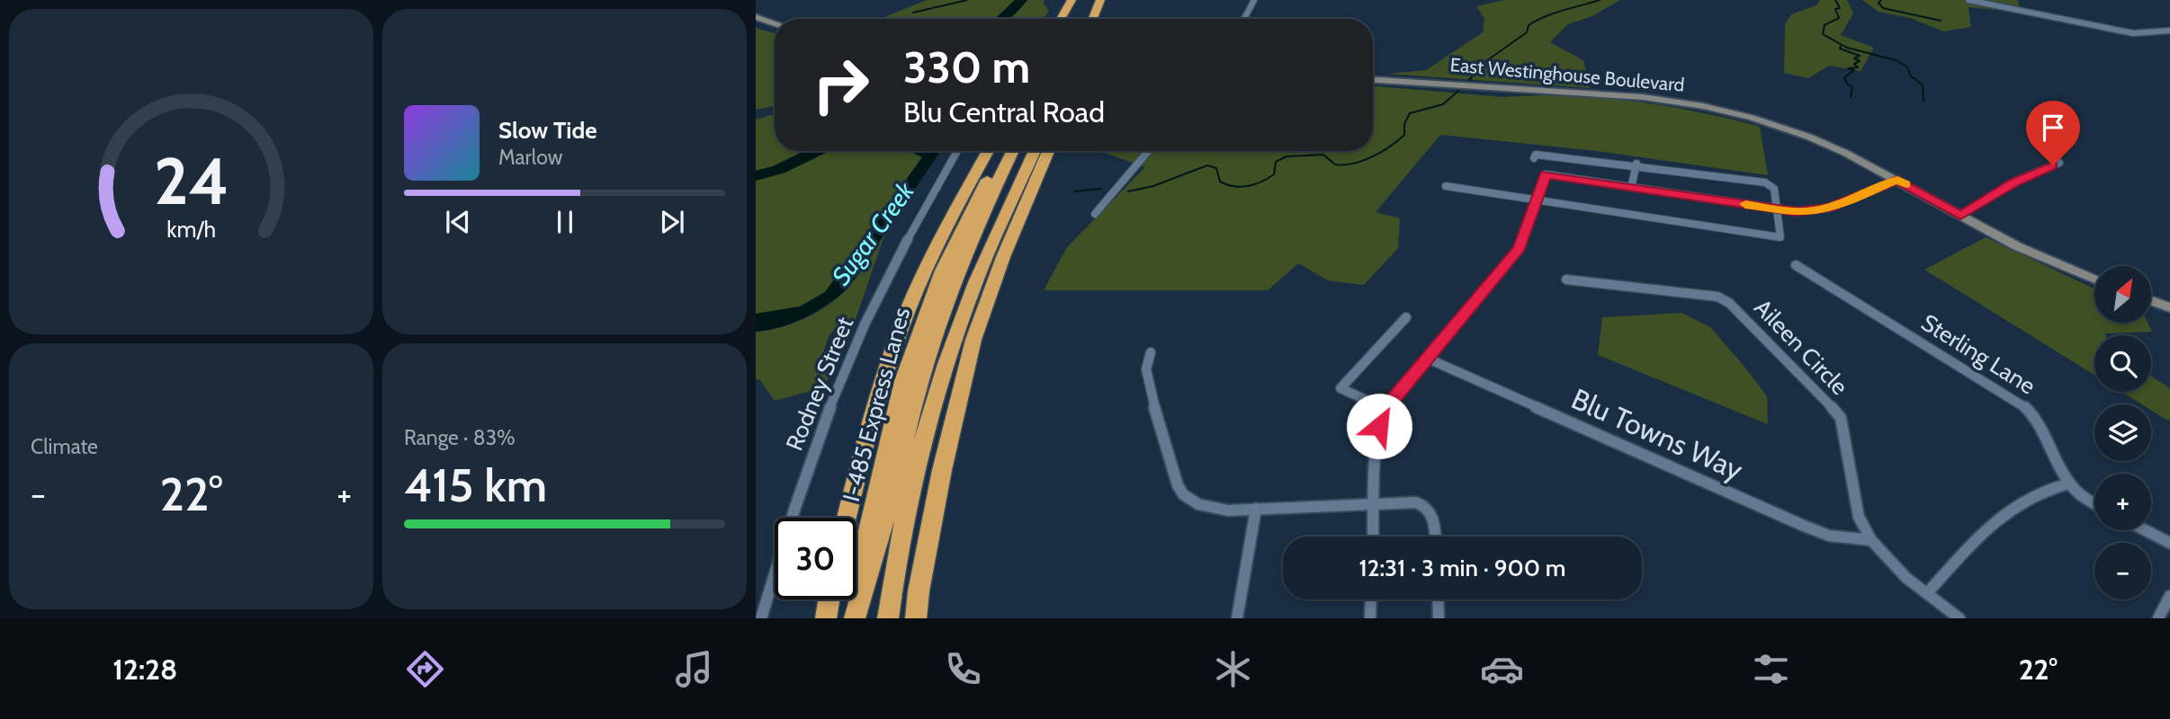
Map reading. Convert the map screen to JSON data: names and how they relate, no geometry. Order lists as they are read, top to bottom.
{
  "streets": {
    "highway": ["I-485 Express Lanes"],
    "main road": ["East Westinghouse Boulevard"],
    "street": [
      "Aileen Circle",
      "Sterling Lane",
      "Rodney Street",
      "Blu Towns Way"
    ]
  },
  "crossings": [
    ["Aileen Circle", "Blu Towns Way"]
  ],
  "water": ["Sugar Creek"],
  "north": "top right",
  "page": {
    "turn": ["330 m", "Blu Central Road"],
    "song": ["Slow Tide", "Marlow"],
    "map_buttons": ["+", "−"],
    "tile": [
      "Climate",
      ["Range · 83%", "415 km"]
    ],
    "heat": ["−", "22°", "+"],
    "limit": "30",
    "trip": "12:31 · 3 min · 900 m",
    "tabs": ["12:28", "22°"],
    "gauge": ["24", "km/h"]
  }
}
